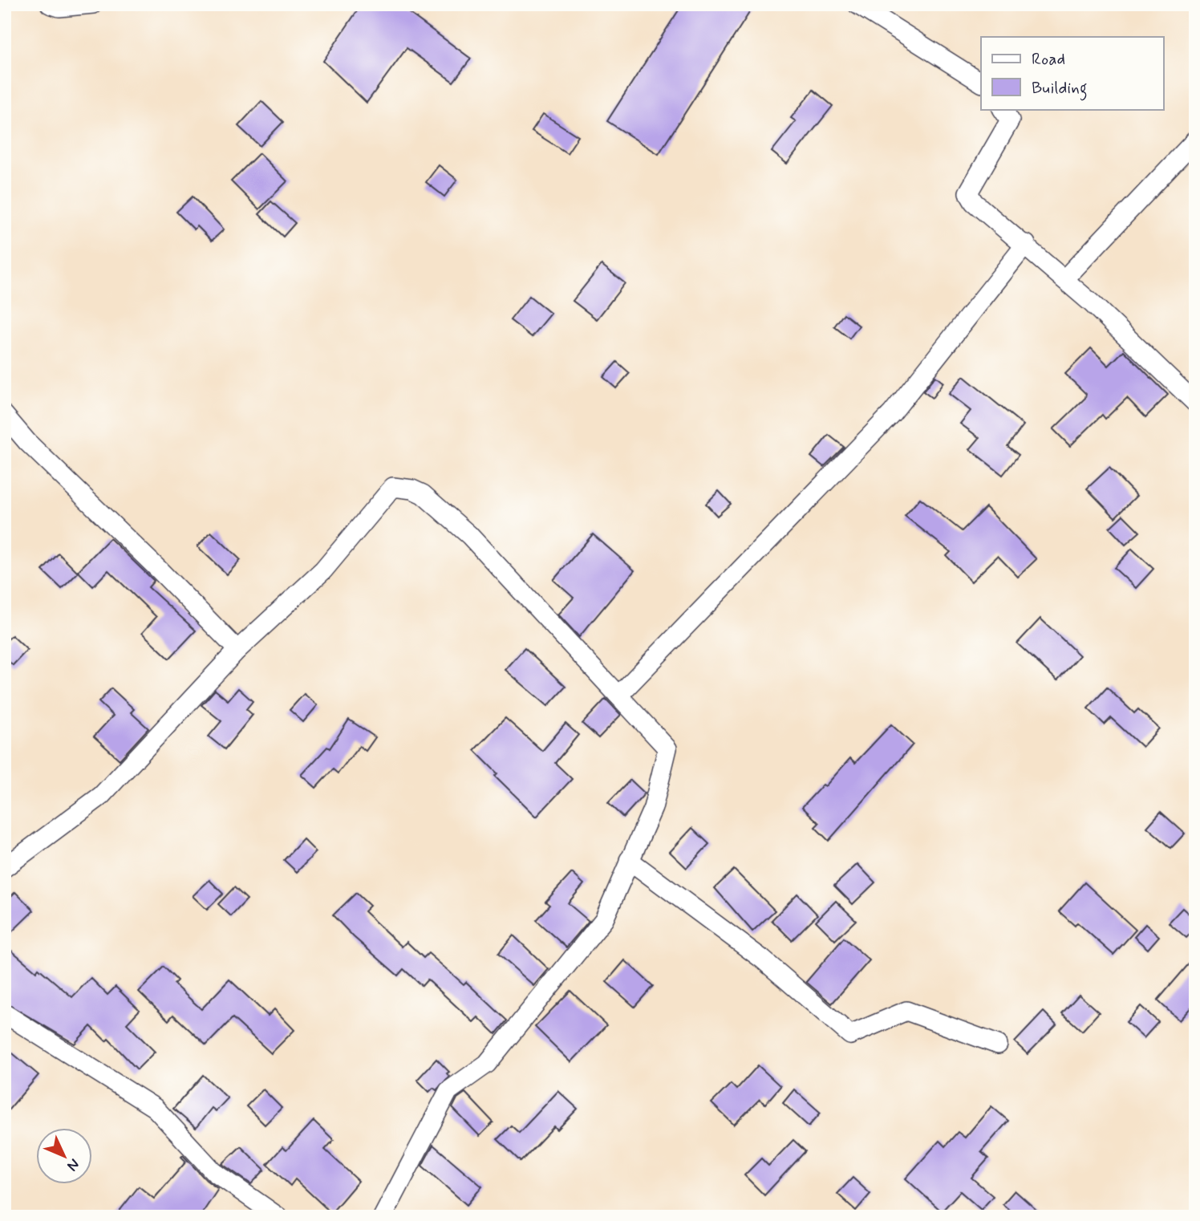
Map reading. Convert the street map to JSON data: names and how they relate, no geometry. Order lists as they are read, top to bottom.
{
  "legend": ["Road", "Building"],
  "north": "bottom right"
}
